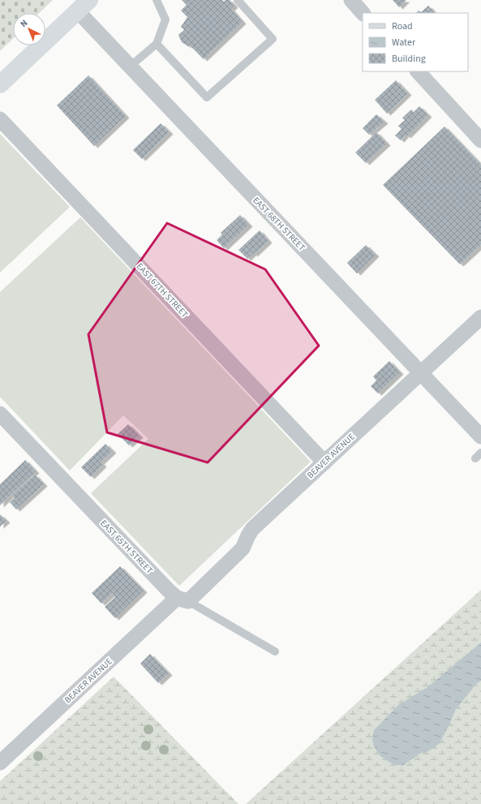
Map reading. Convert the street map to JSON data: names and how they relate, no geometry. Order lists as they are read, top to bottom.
{
  "streets": {
    "street": [
      "EAST 68TH STREET",
      "EAST 67TH STREET",
      "BEAVER AVENUE",
      "EAST 65TH STREET"
    ]
  },
  "crossings": [
    ["EAST 68TH STREET", "BEAVER AVENUE"],
    ["EAST 67TH STREET", "BEAVER AVENUE"],
    ["BEAVER AVENUE", "EAST 65TH STREET"]
  ],
  "legend": ["Road", "Water", "Building"],
  "north": "top left"
}
